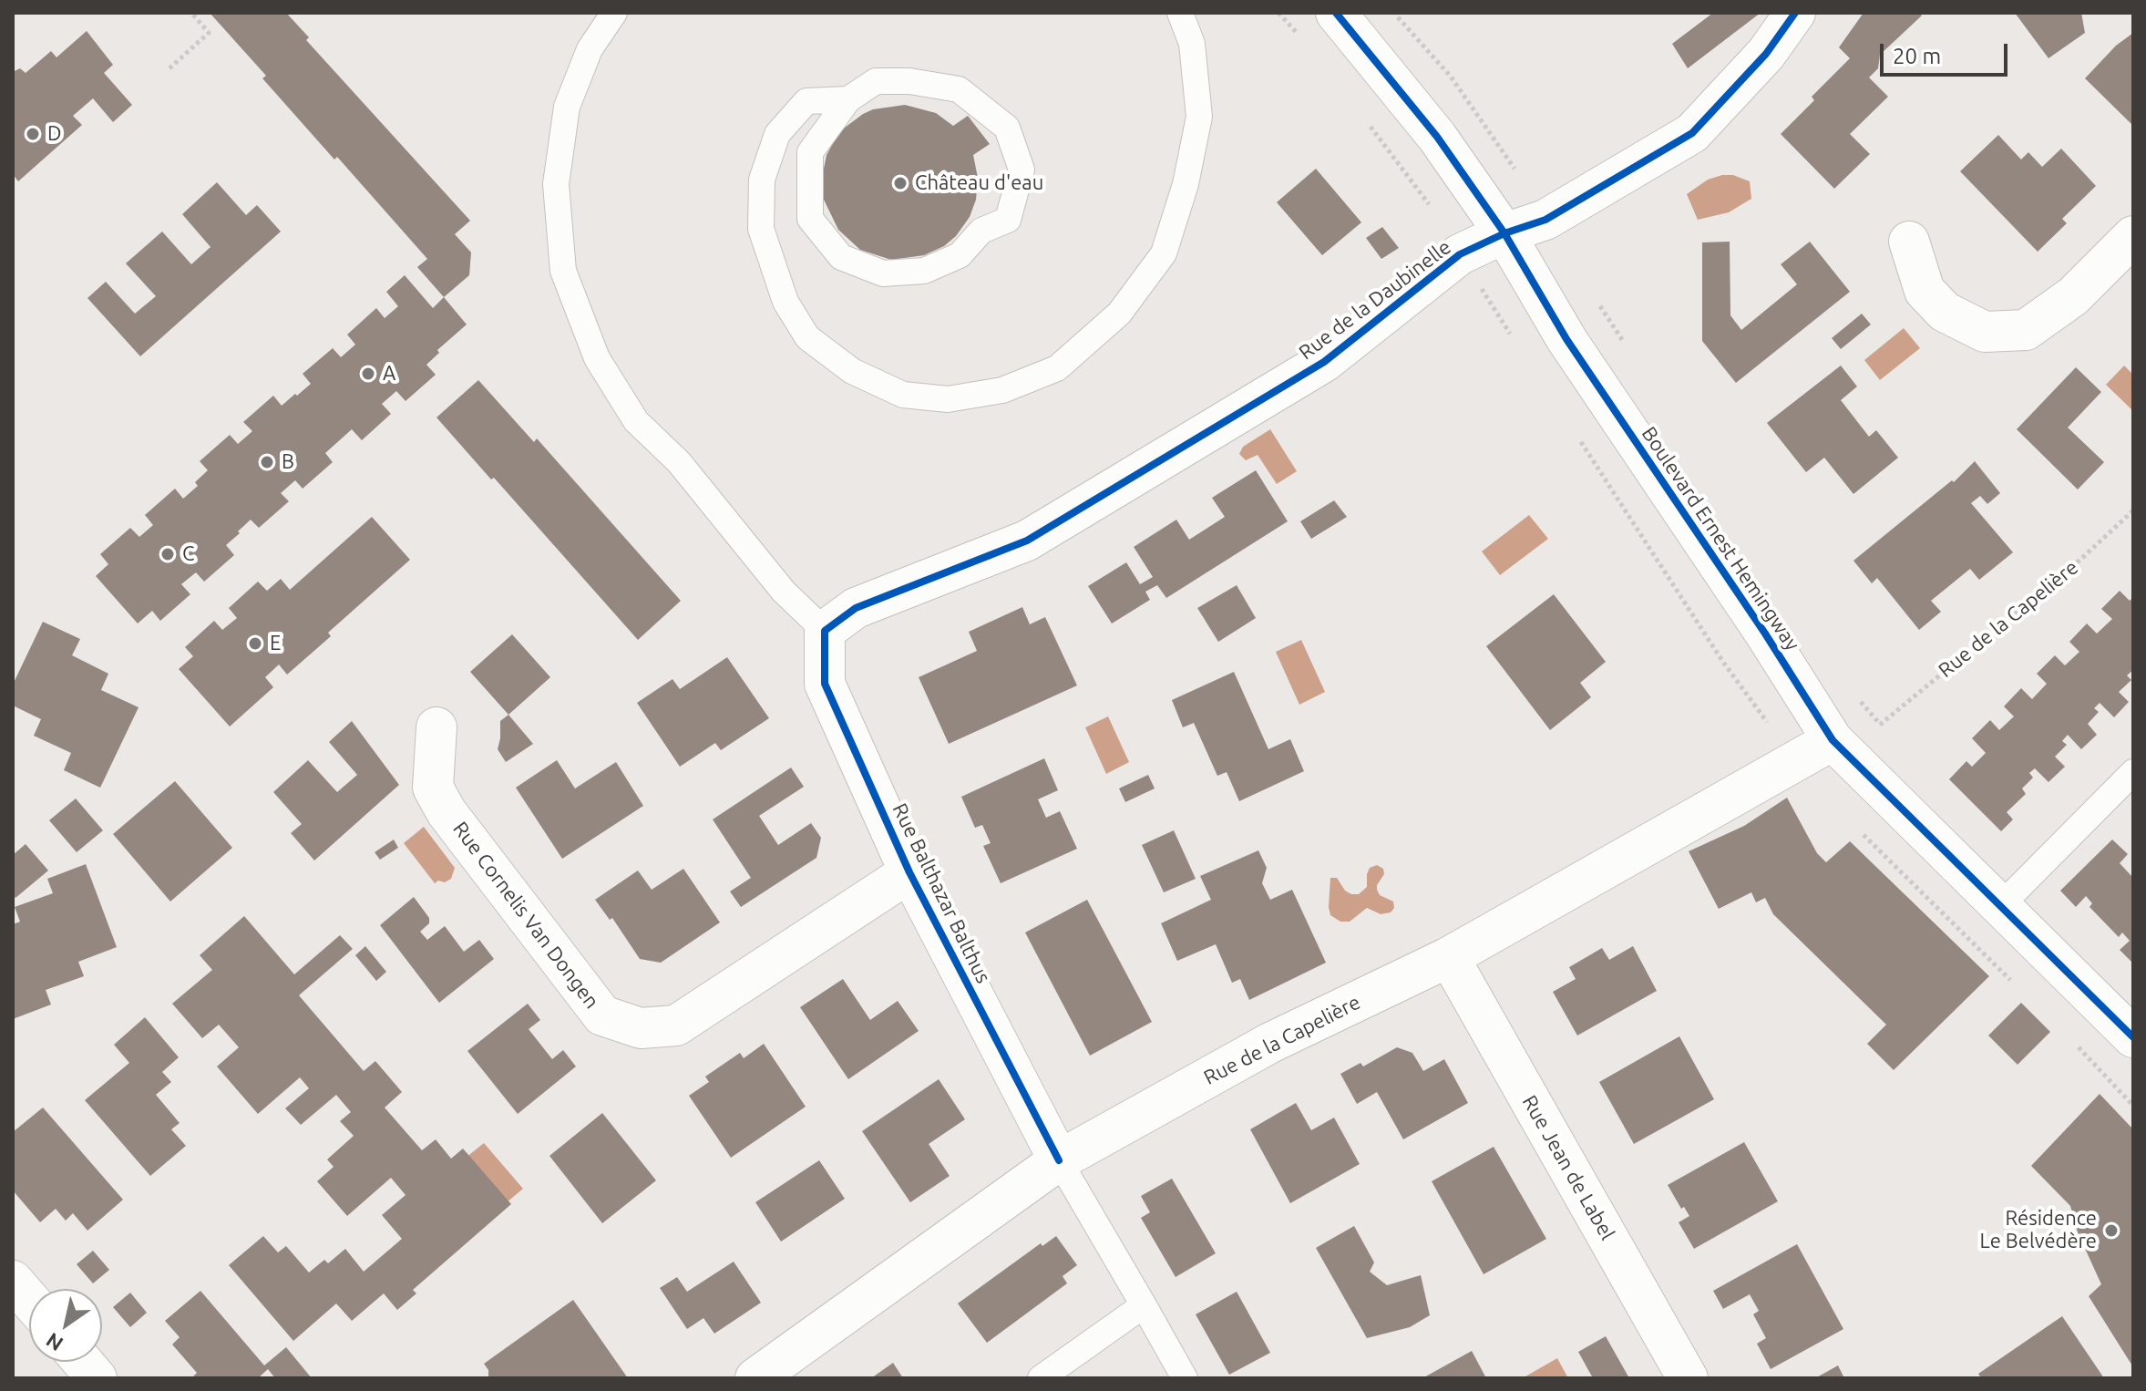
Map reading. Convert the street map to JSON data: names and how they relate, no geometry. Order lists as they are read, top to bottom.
{
  "streets": {
    "street": [
      "Rue de la Daubinelle",
      "Boulevard Ernest Hemingway",
      "Rue de la Capelière",
      "Rue Balthazar Balthus",
      "Rue Cornelis Van Dongen",
      "Rue Jean de Label"
    ]
  },
  "crossings": [
    ["Rue de la Daubinelle", "Boulevard Ernest Hemingway"],
    ["Rue de la Daubinelle", "Rue Balthazar Balthus"],
    ["Boulevard Ernest Hemingway", "Rue de la Capelière"],
    ["Rue de la Capelière", "Rue Balthazar Balthus"],
    ["Rue de la Capelière", "Rue Jean de Label"],
    ["Rue Balthazar Balthus", "Rue Cornelis Van Dongen"]
  ],
  "places": [
    "D",
    "Château d'eau",
    "A",
    "B",
    "C",
    "E",
    "Résidence Le Belvédère"
  ],
  "scale_bar": "20 m",
  "north": "bottom left"
}
